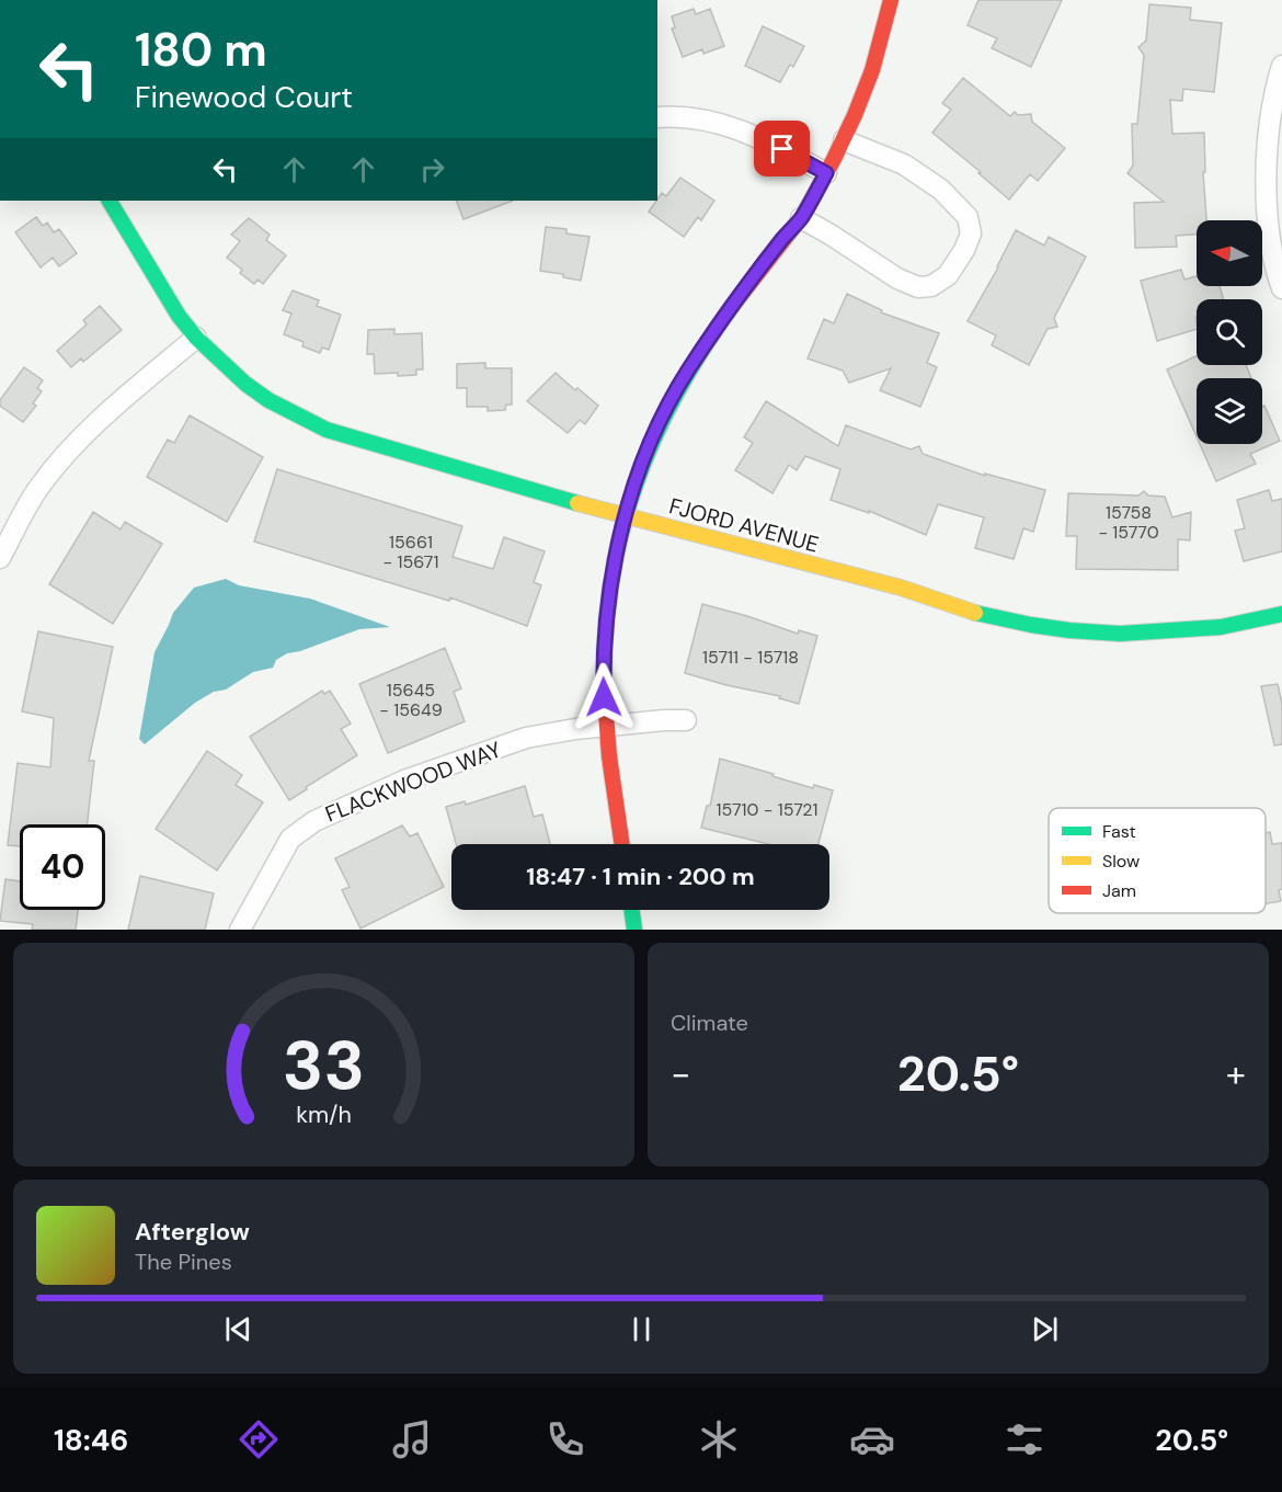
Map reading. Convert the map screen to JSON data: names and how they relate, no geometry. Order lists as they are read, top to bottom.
{
  "streets": {
    "street": ["FJORD AVENUE", "FLACKWOOD WAY"]
  },
  "house_numbers": [
    "15758 - 15770",
    "15661 - 15671",
    "15711 - 15718",
    "15645 - 15649",
    "15710 - 15721"
  ],
  "legend": ["Fast", "Slow", "Jam"],
  "north": "left",
  "page": {
    "turn": ["180 m", "Finewood Court"],
    "limit": "40",
    "trip": "18:47 · 1 min · 200 m",
    "tile": "Climate",
    "heat": ["−", "20.5°", "+"],
    "song": ["Afterglow", "The Pines"],
    "tabs": ["18:46", "20.5°"],
    "gauge": ["33", "km/h"]
  }
}
